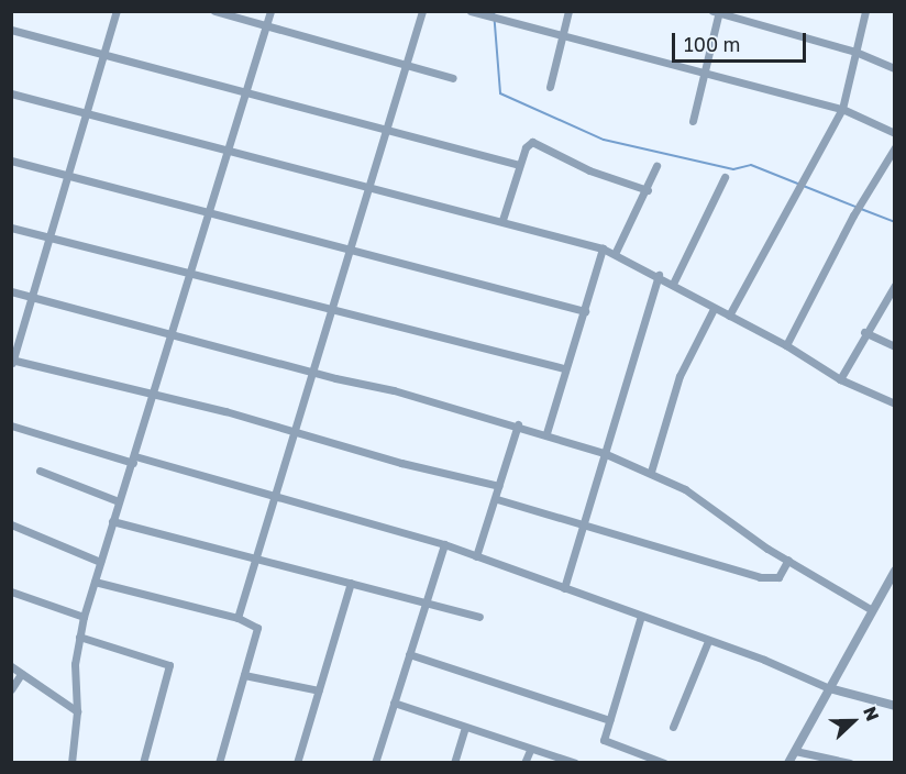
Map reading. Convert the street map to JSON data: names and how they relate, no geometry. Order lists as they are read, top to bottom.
{
  "scale_bar": "100 m",
  "north": "right"
}
